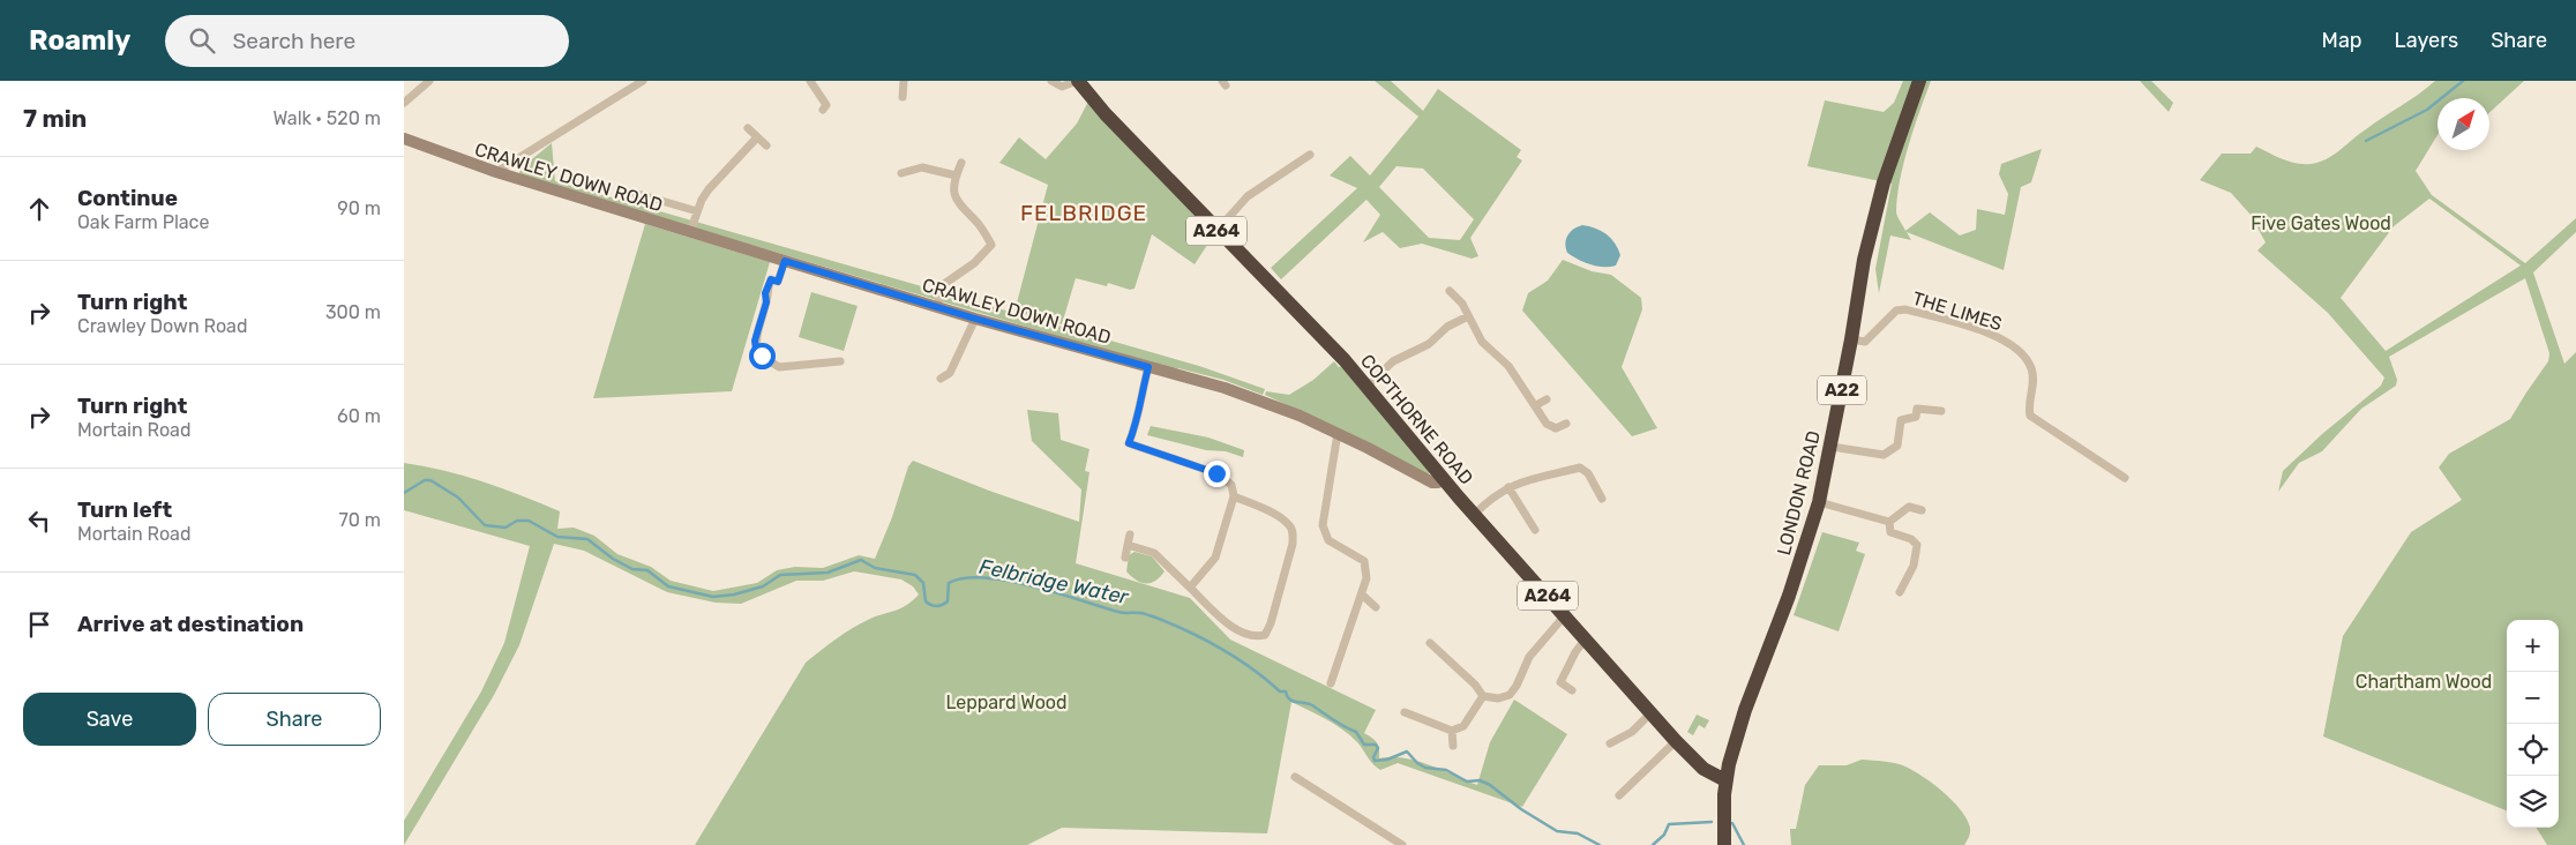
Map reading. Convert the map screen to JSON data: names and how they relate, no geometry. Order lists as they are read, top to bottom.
{
  "streets": {
    "highway": [
      "A264",
      "A22",
      "COPTHORNE ROAD",
      "LONDON ROAD"
    ],
    "street": ["CRAWLEY DOWN ROAD", "THE LIMES"]
  },
  "crossings": [
    ["CRAWLEY DOWN ROAD", "COPTHORNE ROAD"],
    ["THE LIMES", "LONDON ROAD"],
    ["COPTHORNE ROAD", "LONDON ROAD"]
  ],
  "districts": ["FELBRIDGE"],
  "water": ["Felbridge Water"],
  "parks": ["Five Gates Wood", "Chartham Wood", "Leppard Wood"],
  "north": "top right",
  "page": {
    "header": "Roamly",
    "search": "Search here",
    "nav": ["Map", "Layers", "Share"],
    "heading": ["7 min", "Walk · 520 m"],
    "list": [
      ["Continue", "Oak Farm Place", "90 m"],
      ["Turn right", "Crawley Down Road", "300 m"],
      ["Turn right", "Mortain Road", "60 m"],
      ["Turn left", "Mortain Road", "70 m"],
      "Arrive at destination"
    ],
    "map_buttons": ["+", "−"],
    "buttons": ["Save", "Share"]
  }
}
